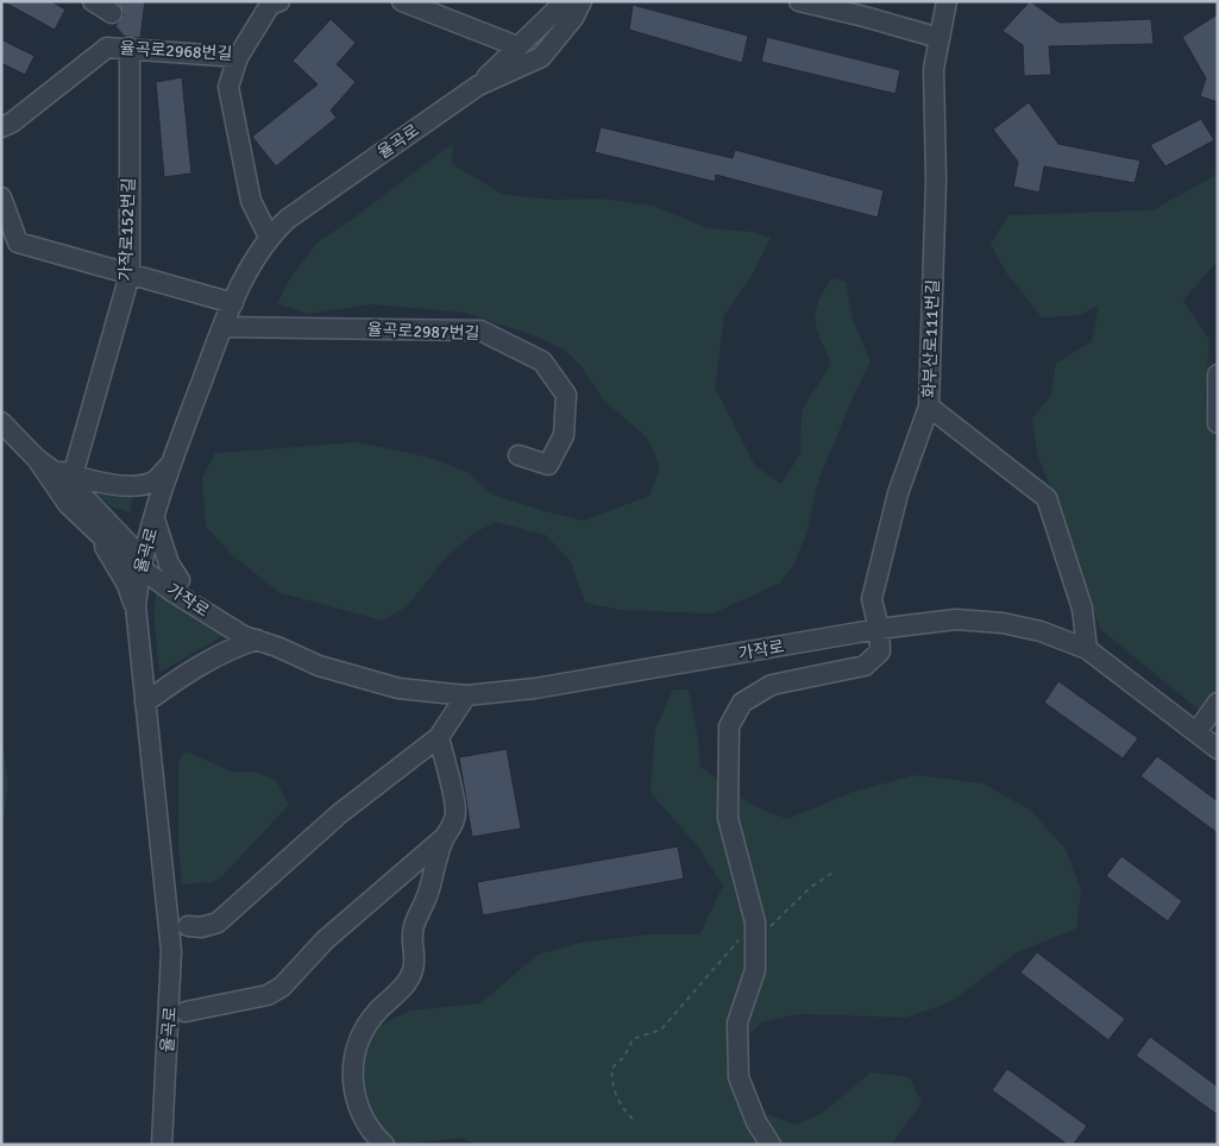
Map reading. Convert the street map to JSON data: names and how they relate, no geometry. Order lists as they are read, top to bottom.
{
  "streets": {
    "street": [
      "율곡로2968번길",
      "율곡로",
      "가작로152번길",
      "율곡로2987번길",
      "화부산로111번길",
      "가작로"
    ]
  },
  "crossings": [
    ["율곡로2968번길", "가작로152번길"],
    ["율곡로", "율곡로2987번길"],
    ["율곡로", "가작로"],
    ["화부산로111번길", "가작로"]
  ]
}
